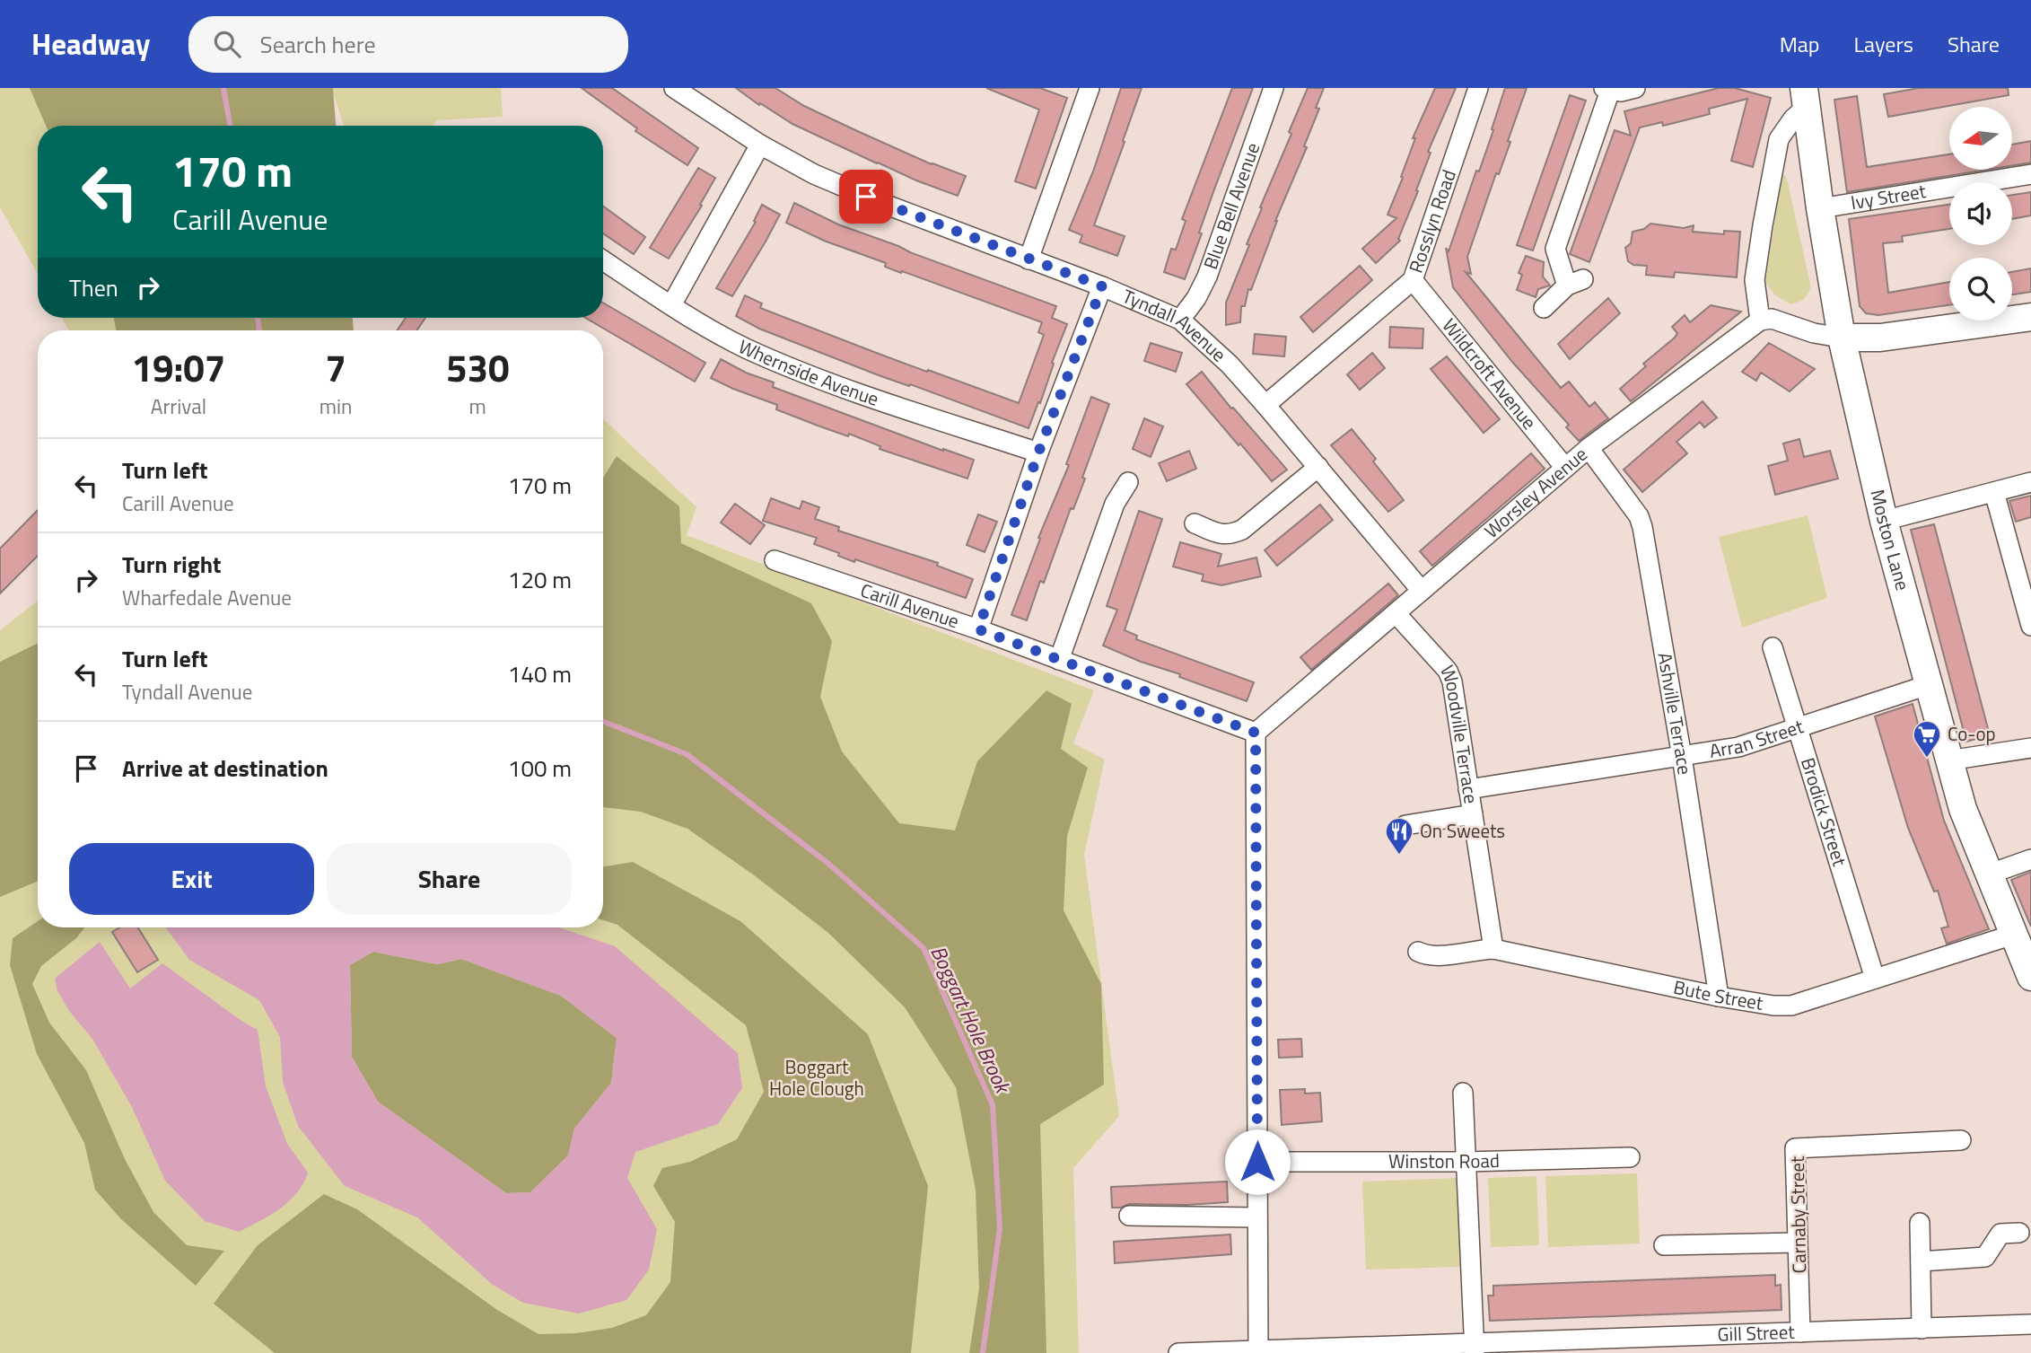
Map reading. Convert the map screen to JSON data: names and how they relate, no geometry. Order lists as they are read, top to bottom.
{
  "streets": {
    "street": [
      "Ivy Street",
      "Blue Bell Avenue",
      "Rosslyn Road",
      "Tyndall Avenue",
      "Whernside Avenue",
      "Wildcroft Avenue",
      "Worsley Avenue",
      "Moston Lane",
      "Carill Avenue",
      "Ashville Terrace",
      "Woodville Terrace",
      "Arran Street",
      "Brodick Street",
      "Bute Street",
      "Winston Road",
      "Carnaby Street",
      "Gill Street"
    ]
  },
  "crossings": [
    ["Ivy Street", "Moston Lane"],
    ["Blue Bell Avenue", "Tyndall Avenue"],
    ["Rosslyn Road", "Tyndall Avenue"],
    ["Rosslyn Road", "Wildcroft Avenue"],
    ["Tyndall Avenue", "Worsley Avenue"],
    ["Wildcroft Avenue", "Worsley Avenue"],
    ["Worsley Avenue", "Carill Avenue"],
    ["Worsley Avenue", "Ashville Terrace"],
    ["Worsley Avenue", "Woodville Terrace"],
    ["Moston Lane", "Arran Street"],
    ["Moston Lane", "Bute Street"],
    ["Ashville Terrace", "Arran Street"],
    ["Ashville Terrace", "Bute Street"],
    ["Woodville Terrace", "Arran Street"],
    ["Woodville Terrace", "Bute Street"],
    ["Arran Street", "Brodick Street"],
    ["Brodick Street", "Bute Street"],
    ["Carnaby Street", "Gill Street"]
  ],
  "water": ["Boggart Hole Brook"],
  "parks": ["Boggart Hole Clough"],
  "places": {
    "supermarket": ["Co-op"],
    "restaurant": ["On Sweets"]
  },
  "north": "left",
  "page": {
    "header": "Headway",
    "search": "Search here",
    "nav": ["Map", "Layers", "Share"],
    "turn": ["170 m", "Carill Avenue"],
    "then": "Then",
    "eta": [
      "19:07",
      "Arrival",
      "7",
      "min",
      "530",
      "m"
    ],
    "list": [
      {
        "name": "Turn left",
        "note": "Carill Avenue",
        "value": "170 m"
      },
      {
        "name": "Turn right",
        "note": "Wharfedale Avenue",
        "value": "120 m"
      },
      {
        "name": "Turn left",
        "note": "Tyndall Avenue",
        "value": "140 m"
      },
      {
        "name": "Arrive at destination",
        "value": "100 m"
      }
    ],
    "buttons": ["Exit", "Share"]
  }
}
